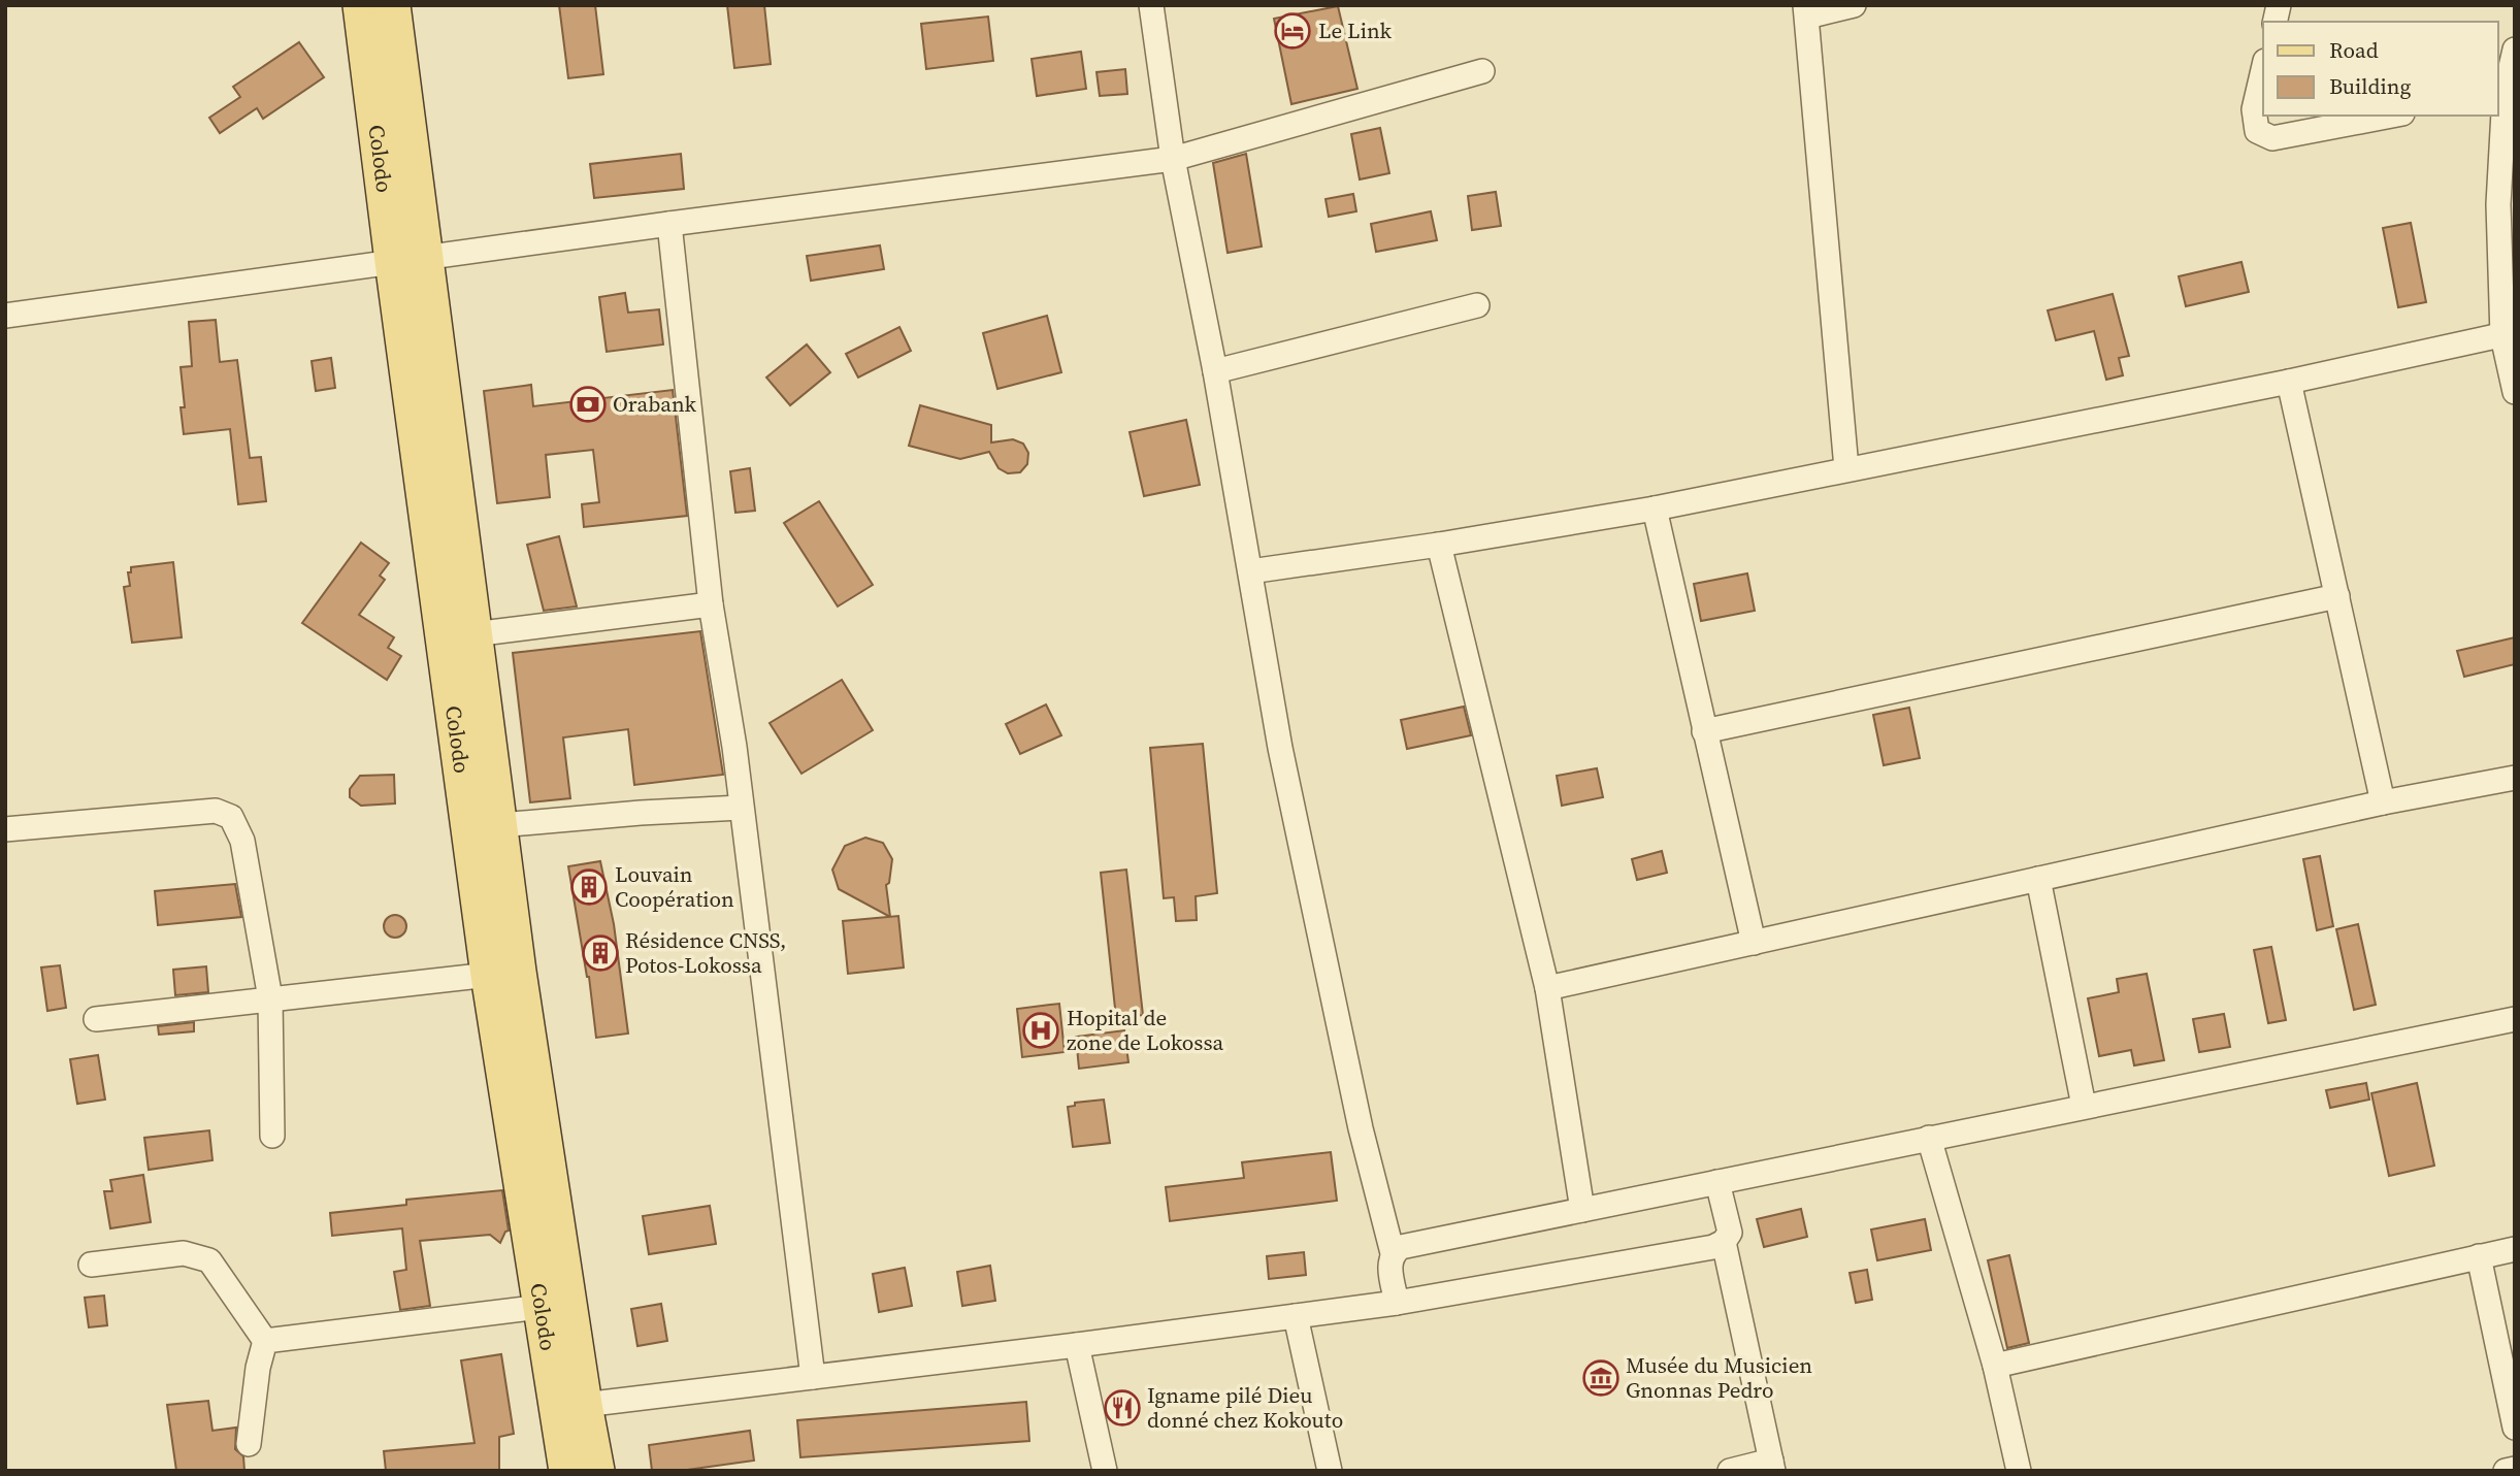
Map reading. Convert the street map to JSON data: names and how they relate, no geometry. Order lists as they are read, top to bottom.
{
  "streets": {
    "main road": ["Colodo"]
  },
  "places": {
    "hotel": ["Le Link"],
    "bank": ["Orabank"],
    "building": ["Louvain Coopération", "Résidence CNSS, Potos-Lokossa"],
    "hospital": ["Hopital de zone de Lokossa"],
    "museum": ["Musée du Musicien Gnonnas Pedro"],
    "restaurant": ["Igname pilé Dieu donné chez Kokouto"]
  },
  "legend": ["Road", "Building"]
}
